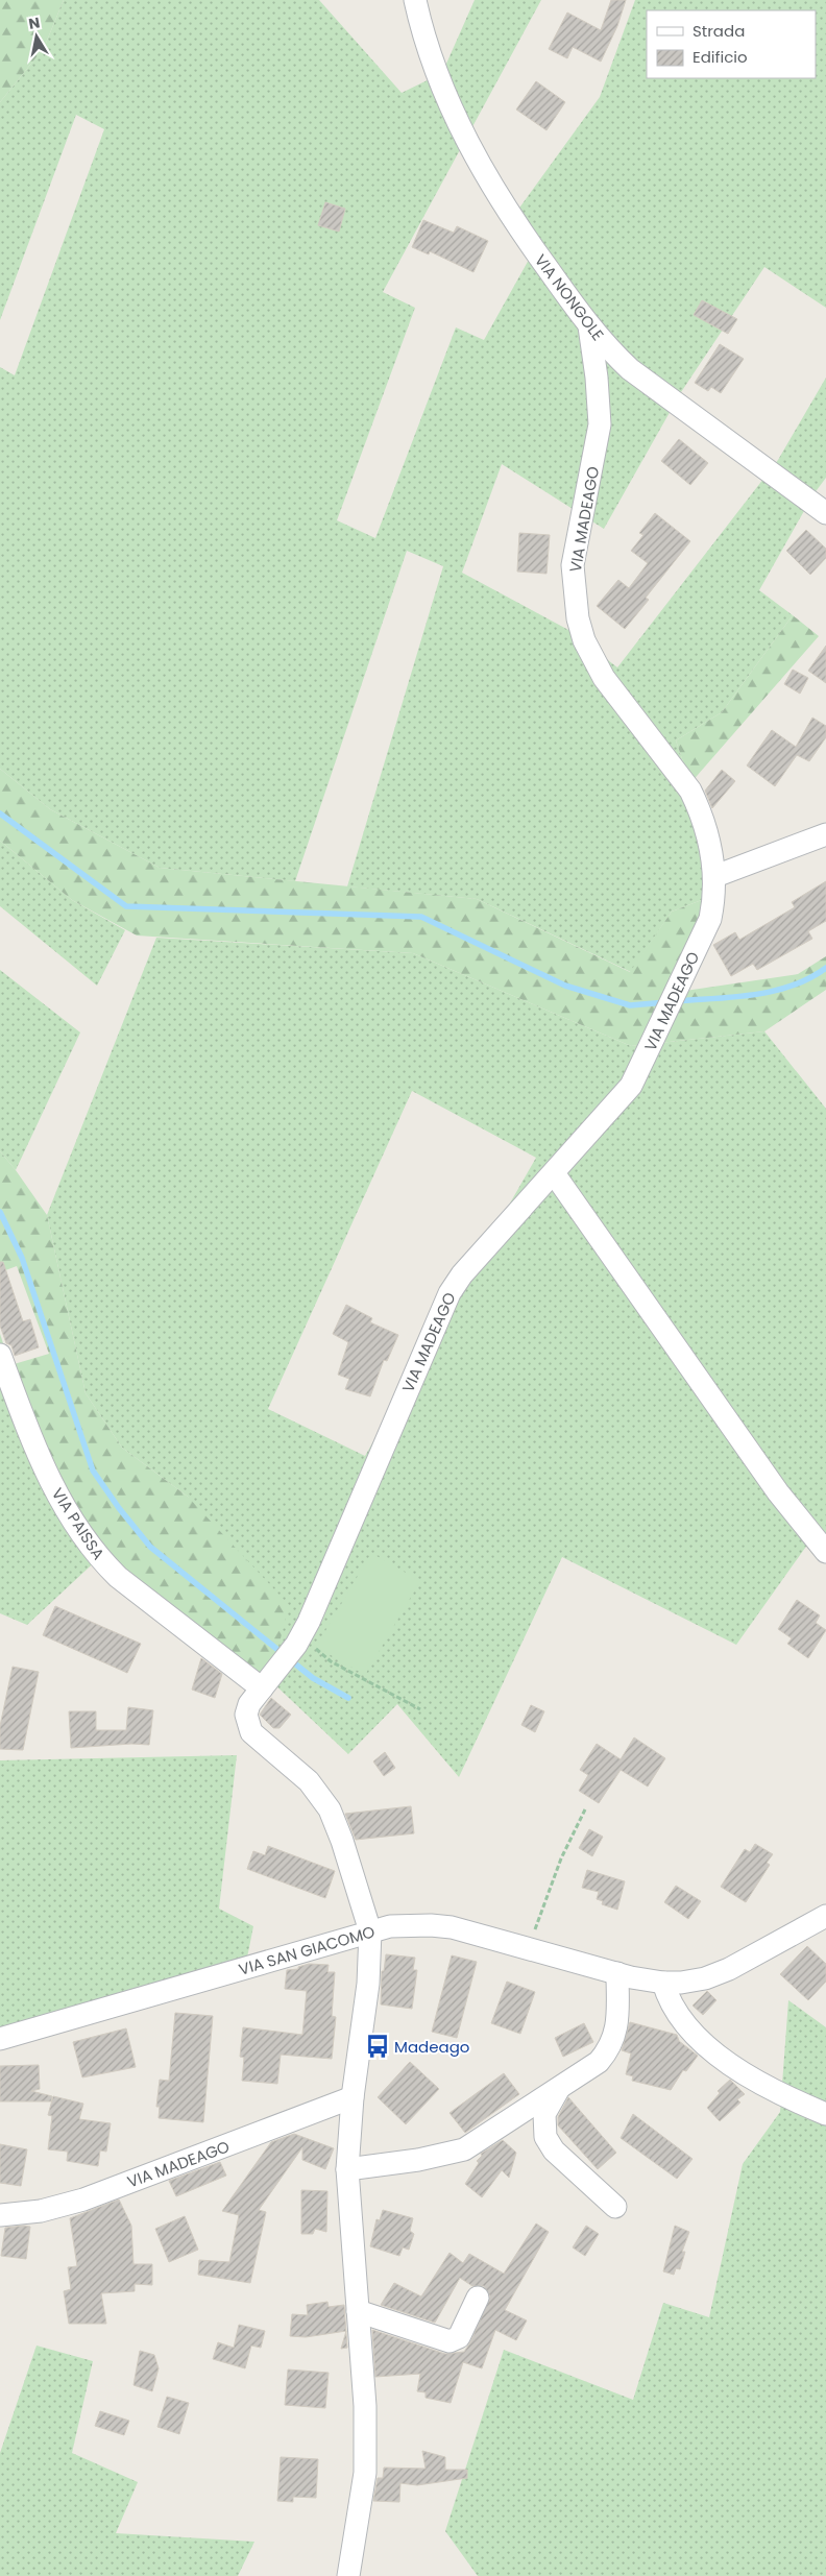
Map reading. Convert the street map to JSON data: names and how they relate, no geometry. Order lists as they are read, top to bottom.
{
  "streets": {
    "street": [
      "VIA NONGOLE",
      "VIA MADEAGO",
      "VIA PAISSA",
      "VIA SAN GIACOMO"
    ]
  },
  "crossings": [
    ["VIA NONGOLE", "VIA MADEAGO"],
    ["VIA MADEAGO", "VIA PAISSA"],
    ["VIA MADEAGO", "VIA SAN GIACOMO"]
  ],
  "places": {
    "bus stop": ["Madeago"]
  },
  "legend": ["Strada", "Edificio"],
  "north": "top"
}
